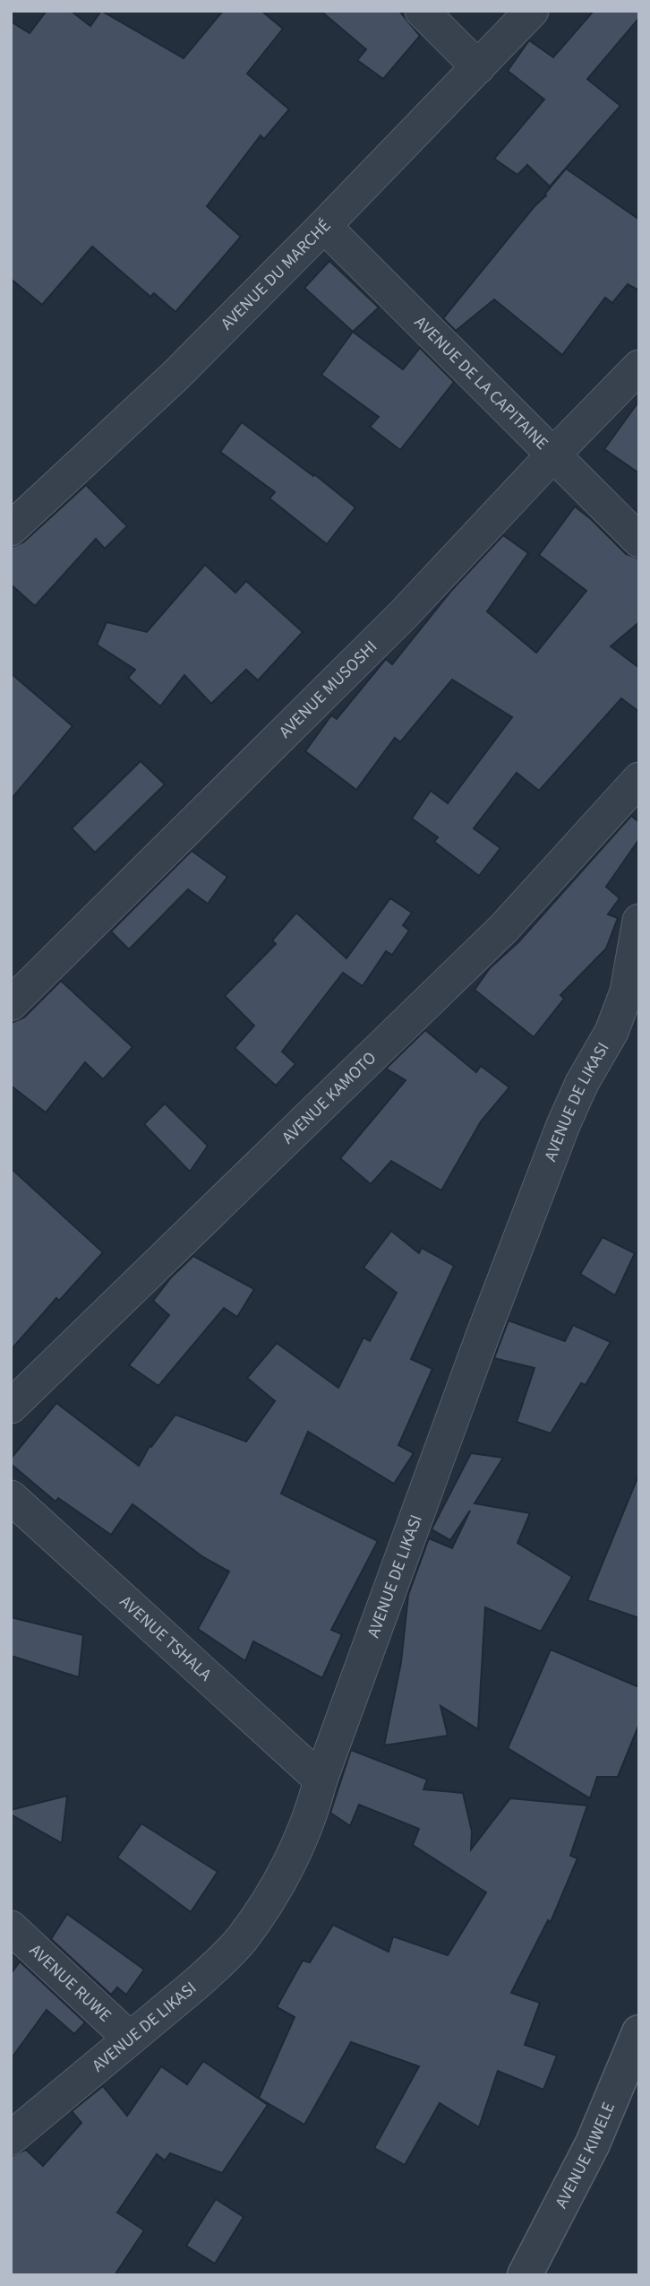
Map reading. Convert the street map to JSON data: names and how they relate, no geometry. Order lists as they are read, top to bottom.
{
  "streets": {
    "street": [
      "AVENUE DU MARCHÉ",
      "AVENUE DE LA CAPITAINE",
      "AVENUE MUSOSHI",
      "AVENUE KAMOTO",
      "AVENUE DE LIKASI",
      "AVENUE TSHALA",
      "AVENUE RUWE",
      "AVENUE KIWELE"
    ]
  },
  "crossings": [
    ["AVENUE DU MARCHÉ", "AVENUE DE LA CAPITAINE"],
    ["AVENUE DE LA CAPITAINE", "AVENUE MUSOSHI"],
    ["AVENUE DE LIKASI", "AVENUE TSHALA"],
    ["AVENUE DE LIKASI", "AVENUE RUWE"]
  ]
}
